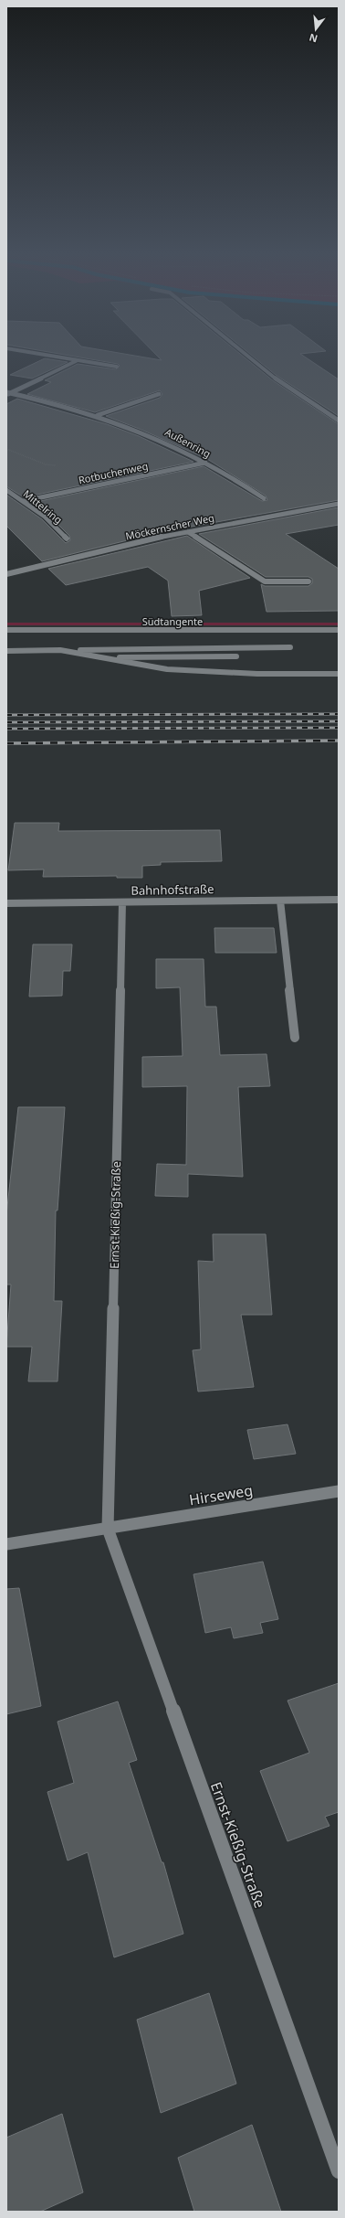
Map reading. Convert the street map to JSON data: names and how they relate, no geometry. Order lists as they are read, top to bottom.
{
  "streets": {
    "street": [
      "Außenring",
      "Rotbuchenweg",
      "Mittelring",
      "Möckernscher Weg",
      "Südtangente",
      "Bahnhofstraße",
      "Ernst-Kießig-Straße",
      "Hirseweg"
    ]
  },
  "crossings": [
    ["Außenring", "Rotbuchenweg"],
    ["Rotbuchenweg", "Mittelring"],
    ["Bahnhofstraße", "Ernst-Kießig-Straße"],
    ["Ernst-Kießig-Straße", "Hirseweg"]
  ],
  "north": "bottom"
}
